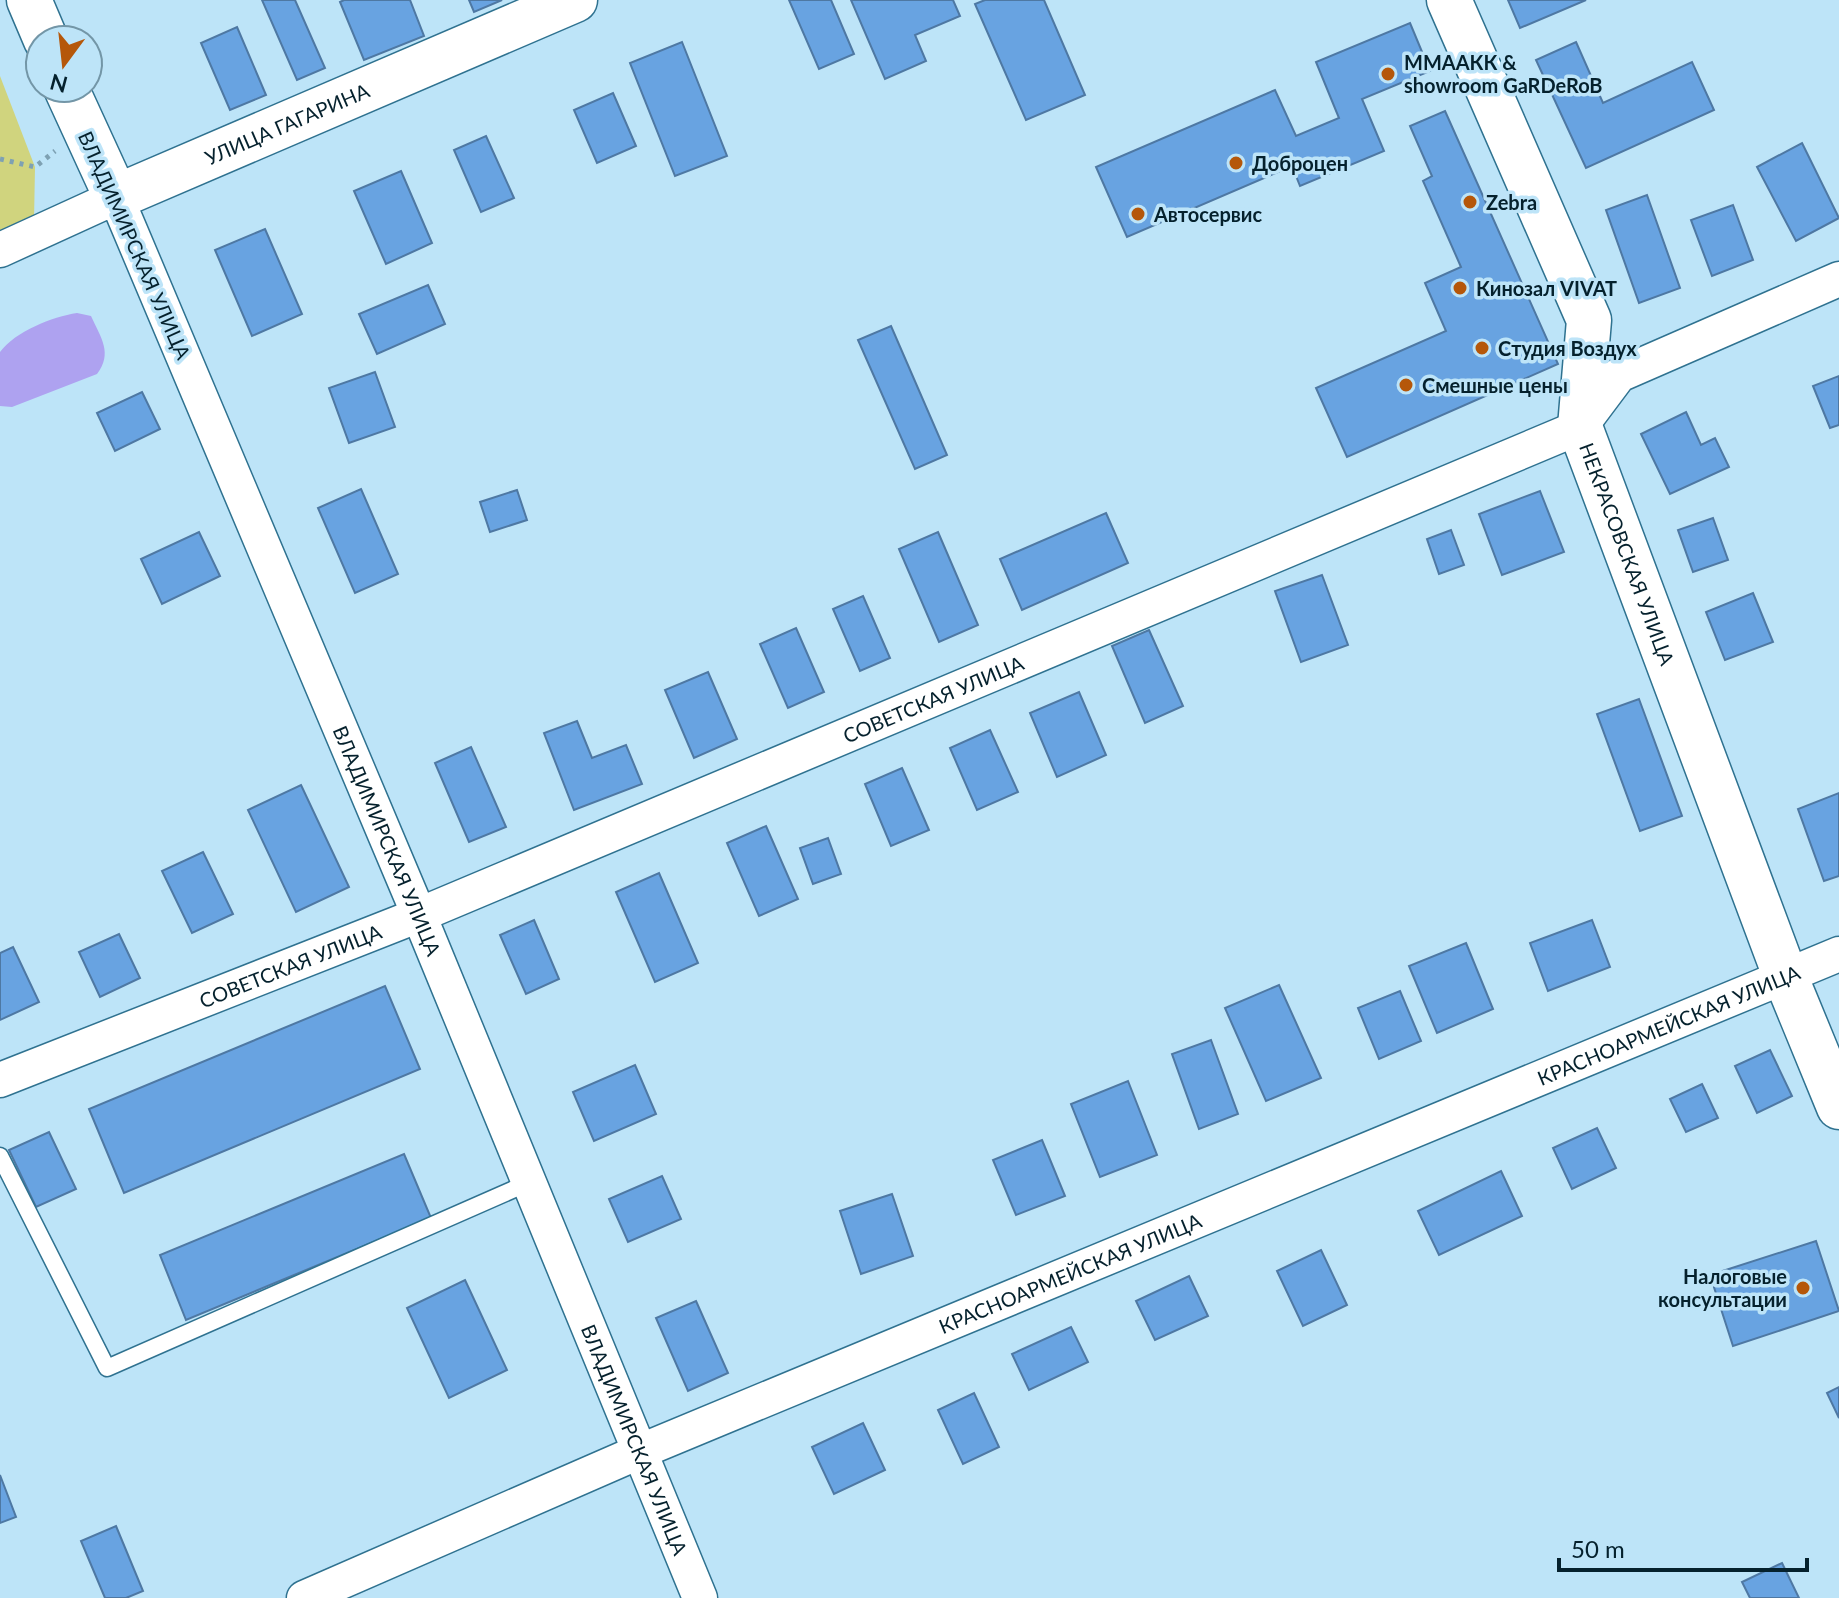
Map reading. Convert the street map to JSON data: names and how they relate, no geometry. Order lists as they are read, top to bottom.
{
  "streets": {
    "street": [
      "УЛИЦА ГАГАРИНА",
      "ВЛАДИМИРСКАЯ УЛИЦА",
      "НЕКРАСОВСКАЯ УЛИЦА",
      "СОВЕТСКАЯ УЛИЦА",
      "КРАСНОАРМЕЙСКАЯ УЛИЦА"
    ]
  },
  "crossings": [
    ["УЛИЦА ГАГАРИНА", "ВЛАДИМИРСКАЯ УЛИЦА"],
    ["ВЛАДИМИРСКАЯ УЛИЦА", "СОВЕТСКАЯ УЛИЦА"],
    ["ВЛАДИМИРСКАЯ УЛИЦА", "КРАСНОАРМЕЙСКАЯ УЛИЦА"],
    ["НЕКРАСОВСКАЯ УЛИЦА", "СОВЕТСКАЯ УЛИЦА"],
    ["НЕКРАСОВСКАЯ УЛИЦА", "КРАСНОАРМЕЙСКАЯ УЛИЦА"]
  ],
  "places": [
    "MМААКК & showroom GaRDeRoB",
    "Доброцен",
    "Zebra",
    "Автосервис",
    "Кинозал VIVAT",
    "Cтудия Воздух",
    "Смешные цены",
    "Налоговые консультации"
  ],
  "scale_bar": "50 m",
  "north": "bottom"
}
